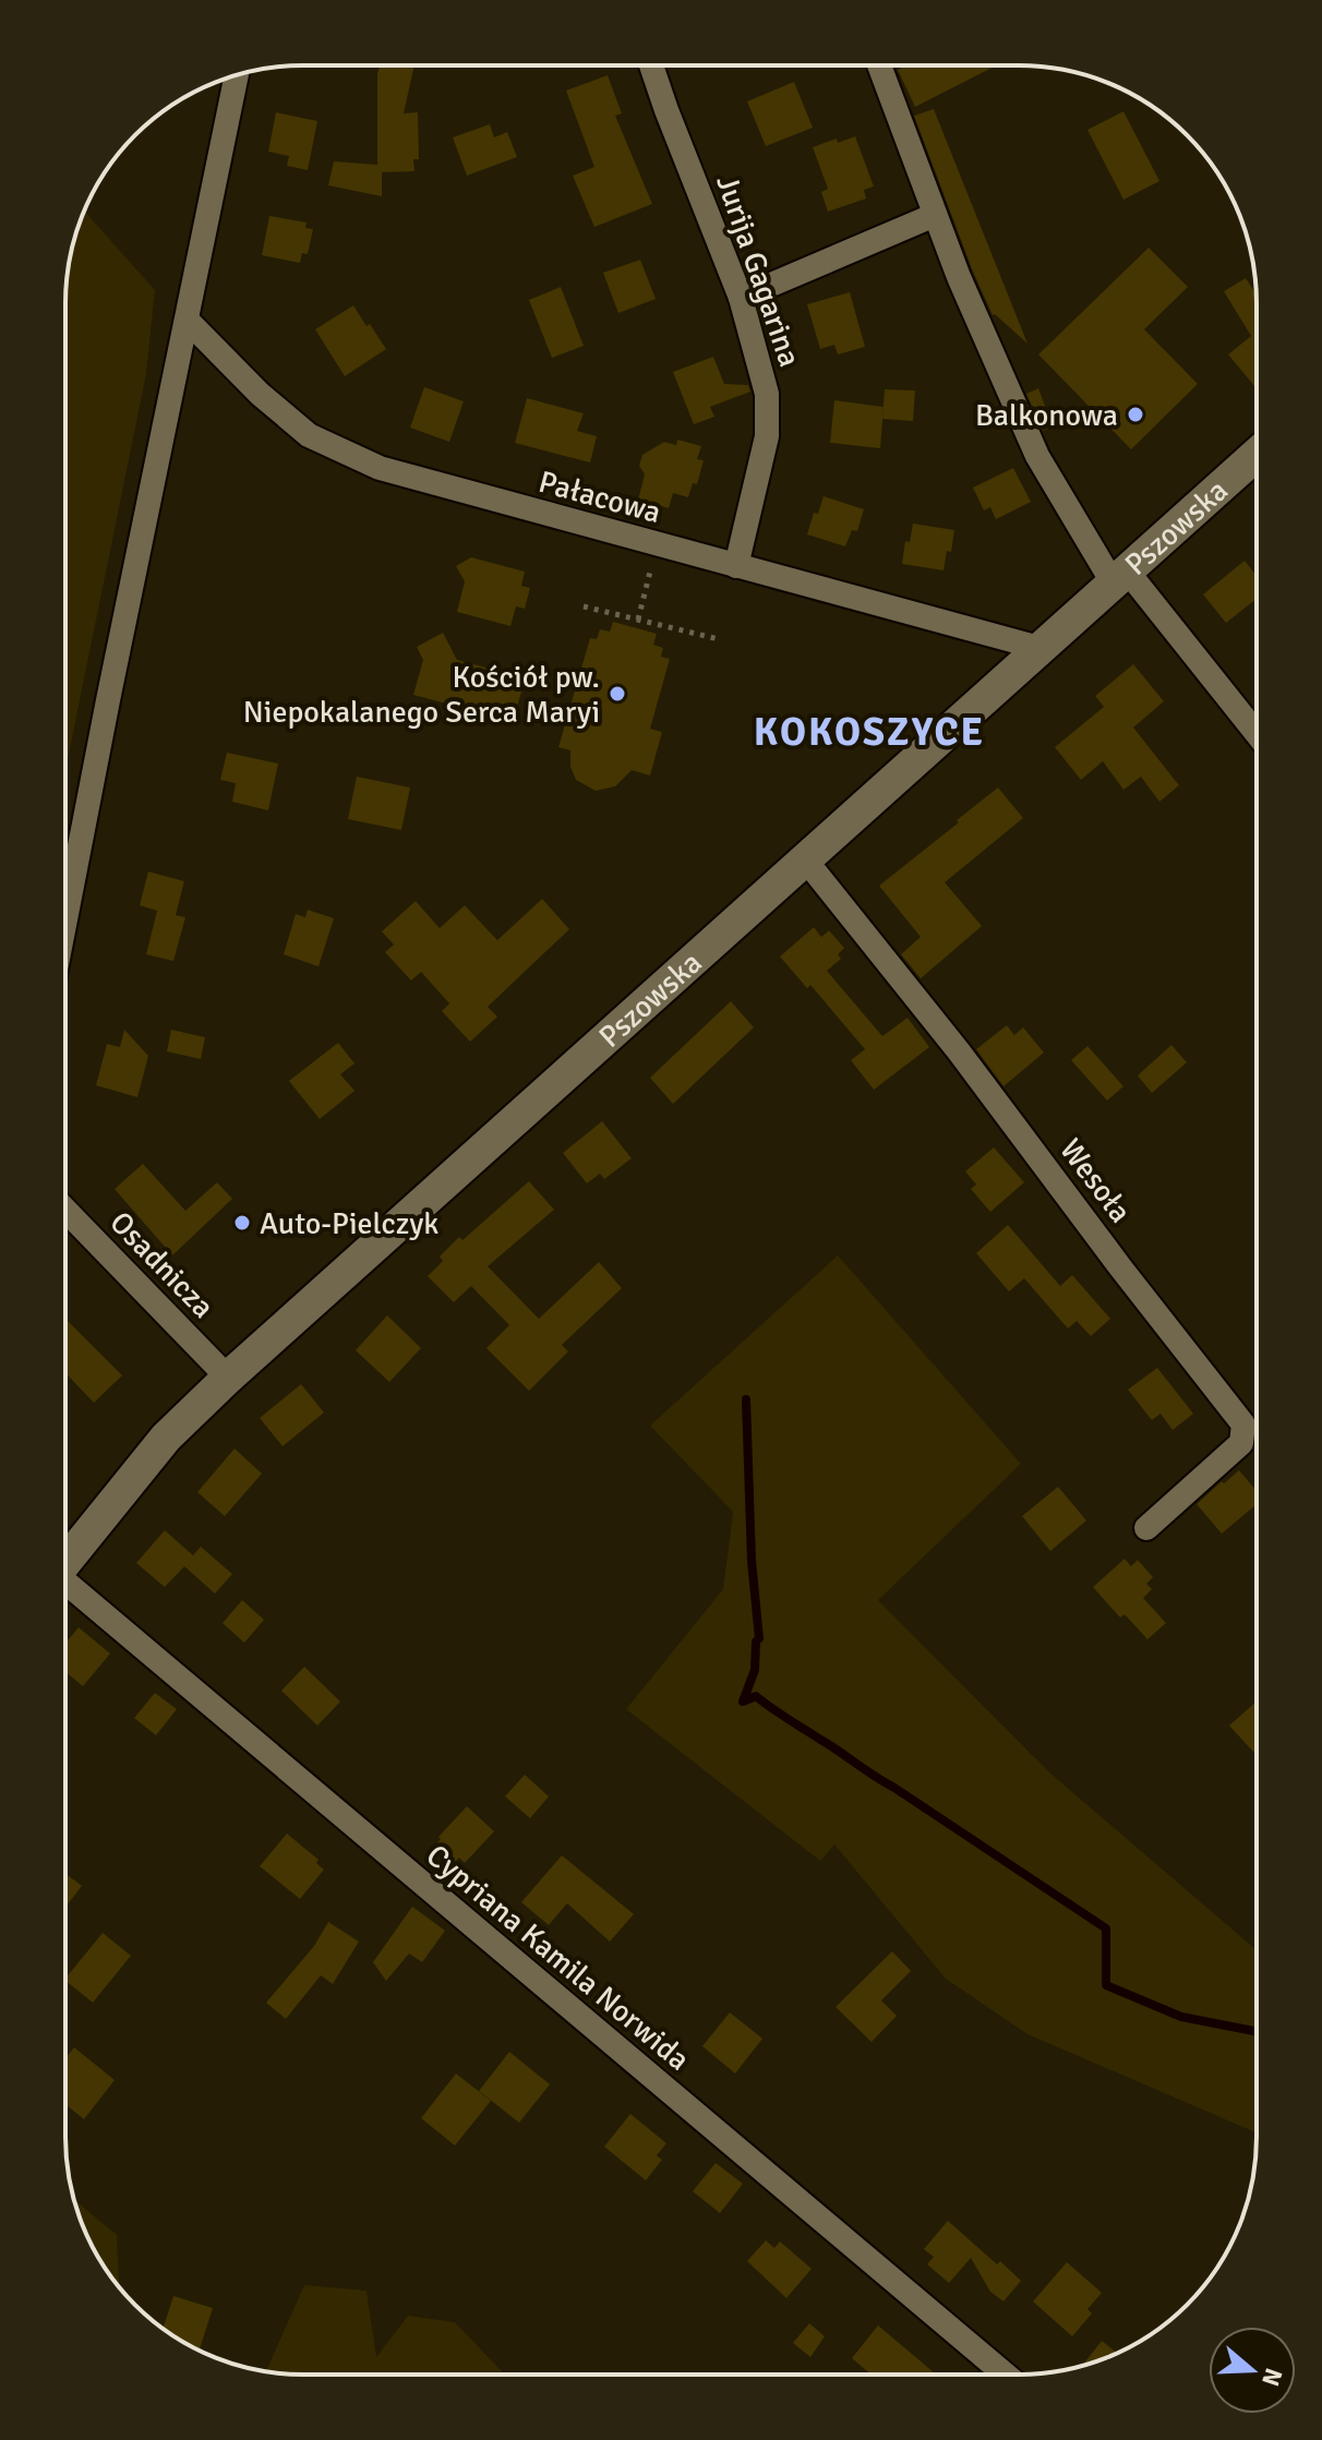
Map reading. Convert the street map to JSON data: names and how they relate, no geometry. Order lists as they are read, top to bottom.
{
  "streets": {
    "main road": ["Pszowska"],
    "street": [
      "Jurija Gagarina",
      "Pałacowa",
      "Wesoła",
      "Osadnicza",
      "Cypriana Kamila Norwida"
    ]
  },
  "crossings": [
    ["Jurija Gagarina", "Pałacowa"],
    ["Pałacowa", "Pszowska"],
    ["Pszowska", "Wesoła"],
    ["Pszowska", "Osadnicza"]
  ],
  "districts": ["KOKOSZYCE"],
  "places": ["Balkonowa", "Kościół pw. Niepokalanego Serca Maryi", "Auto-Pielczyk"],
  "north": "right"
}
